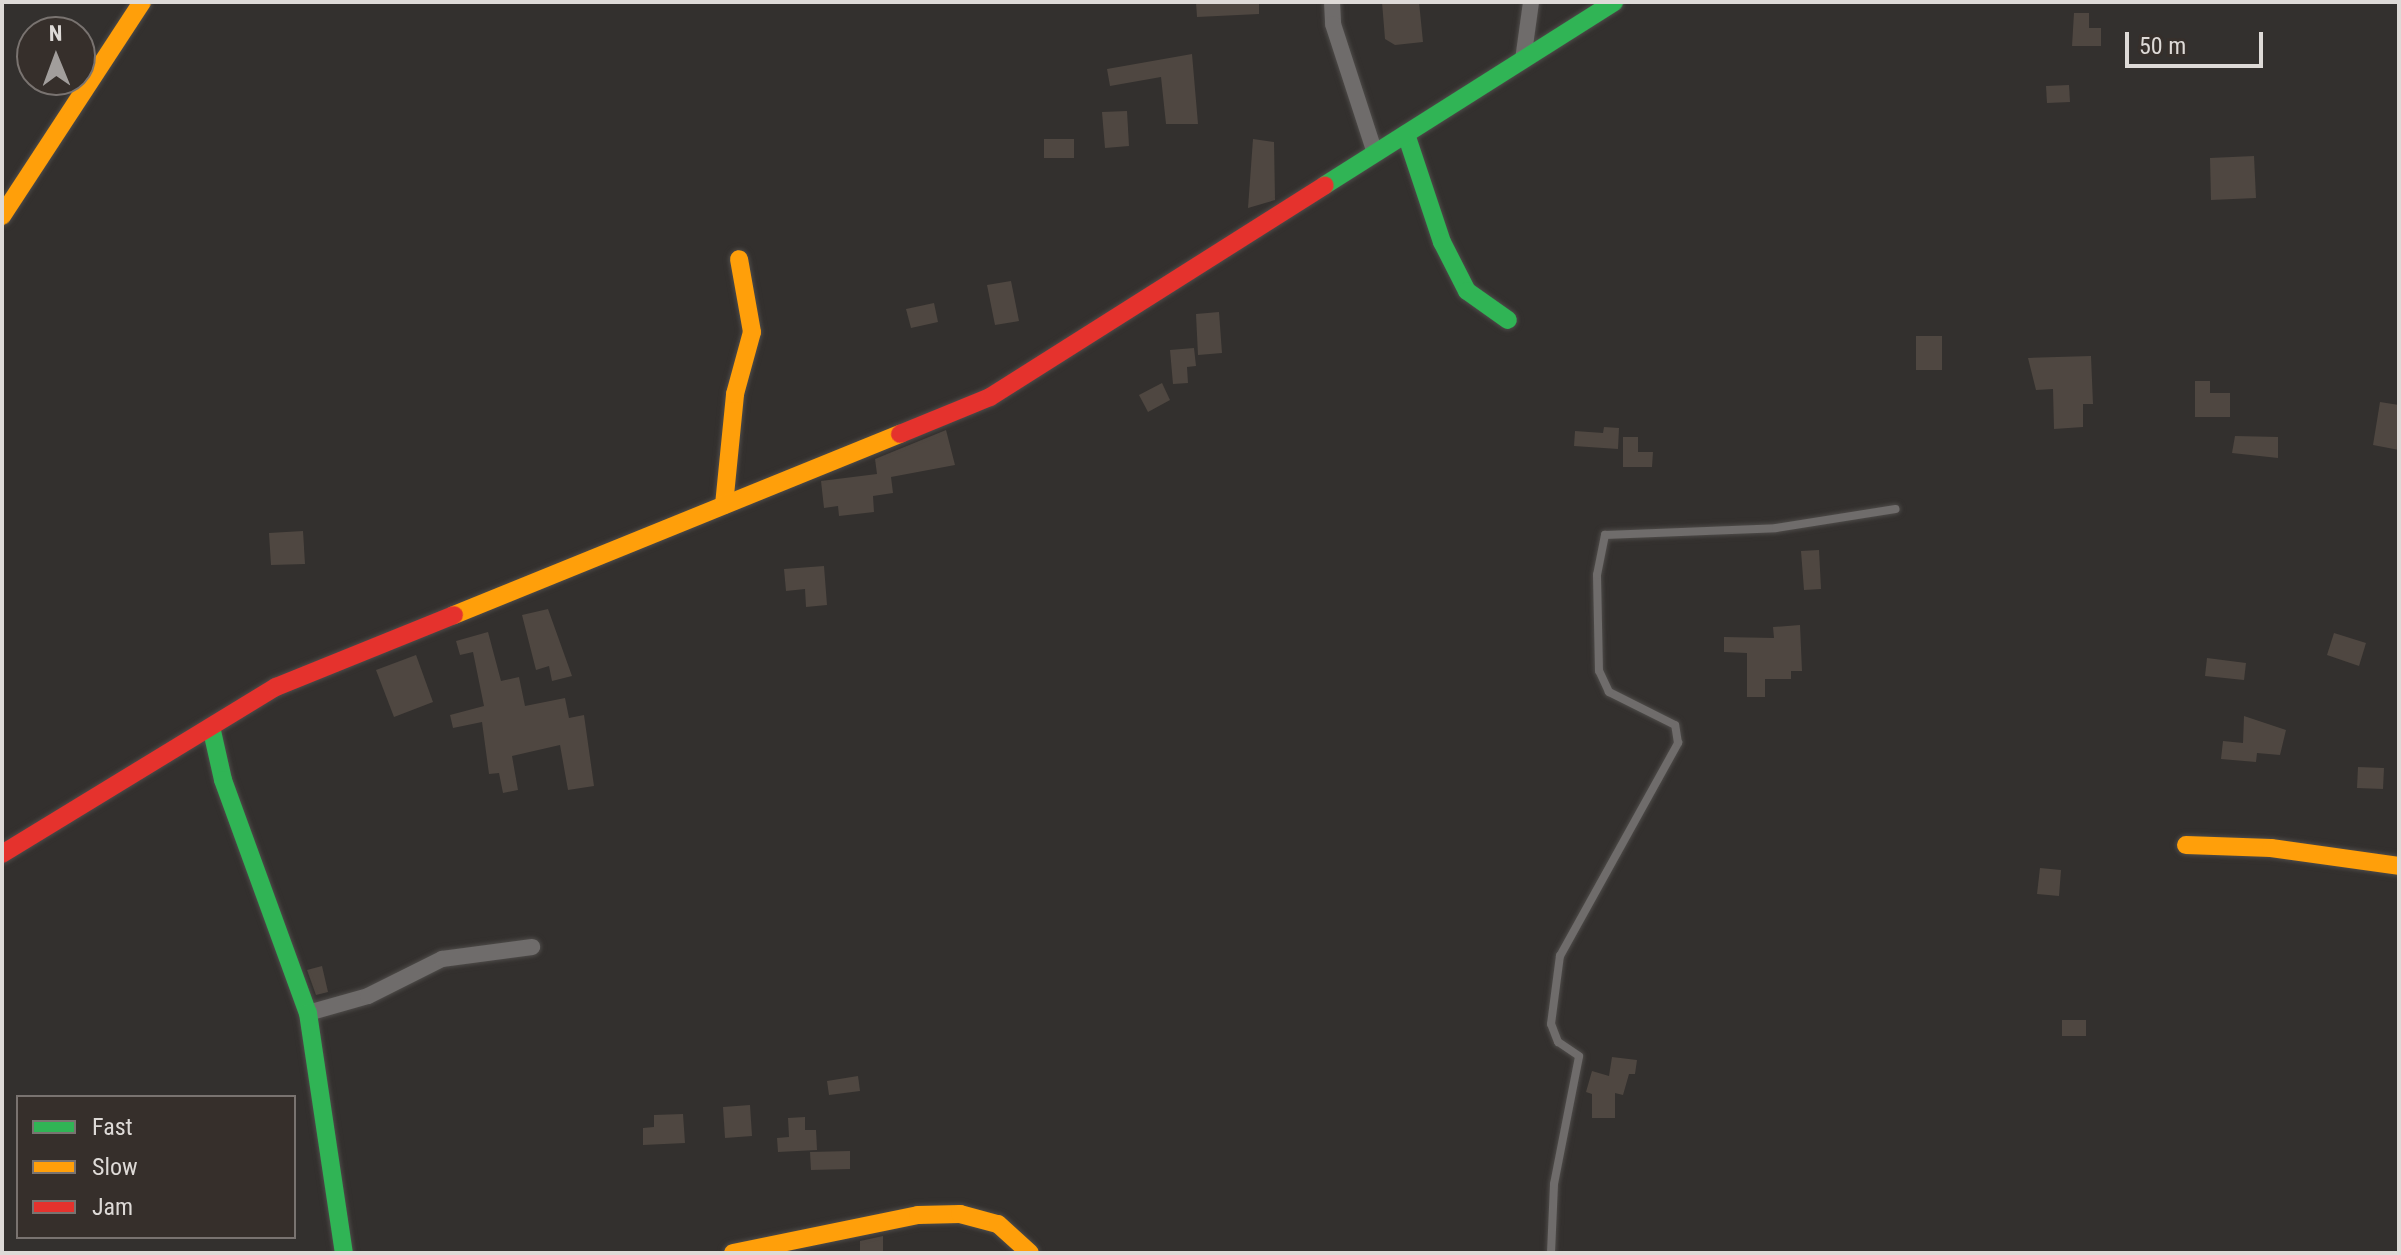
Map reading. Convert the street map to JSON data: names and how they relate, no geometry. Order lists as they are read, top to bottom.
{
  "legend": ["Fast", "Slow", "Jam"],
  "scale_bar": "50 m",
  "north": "top"
}
